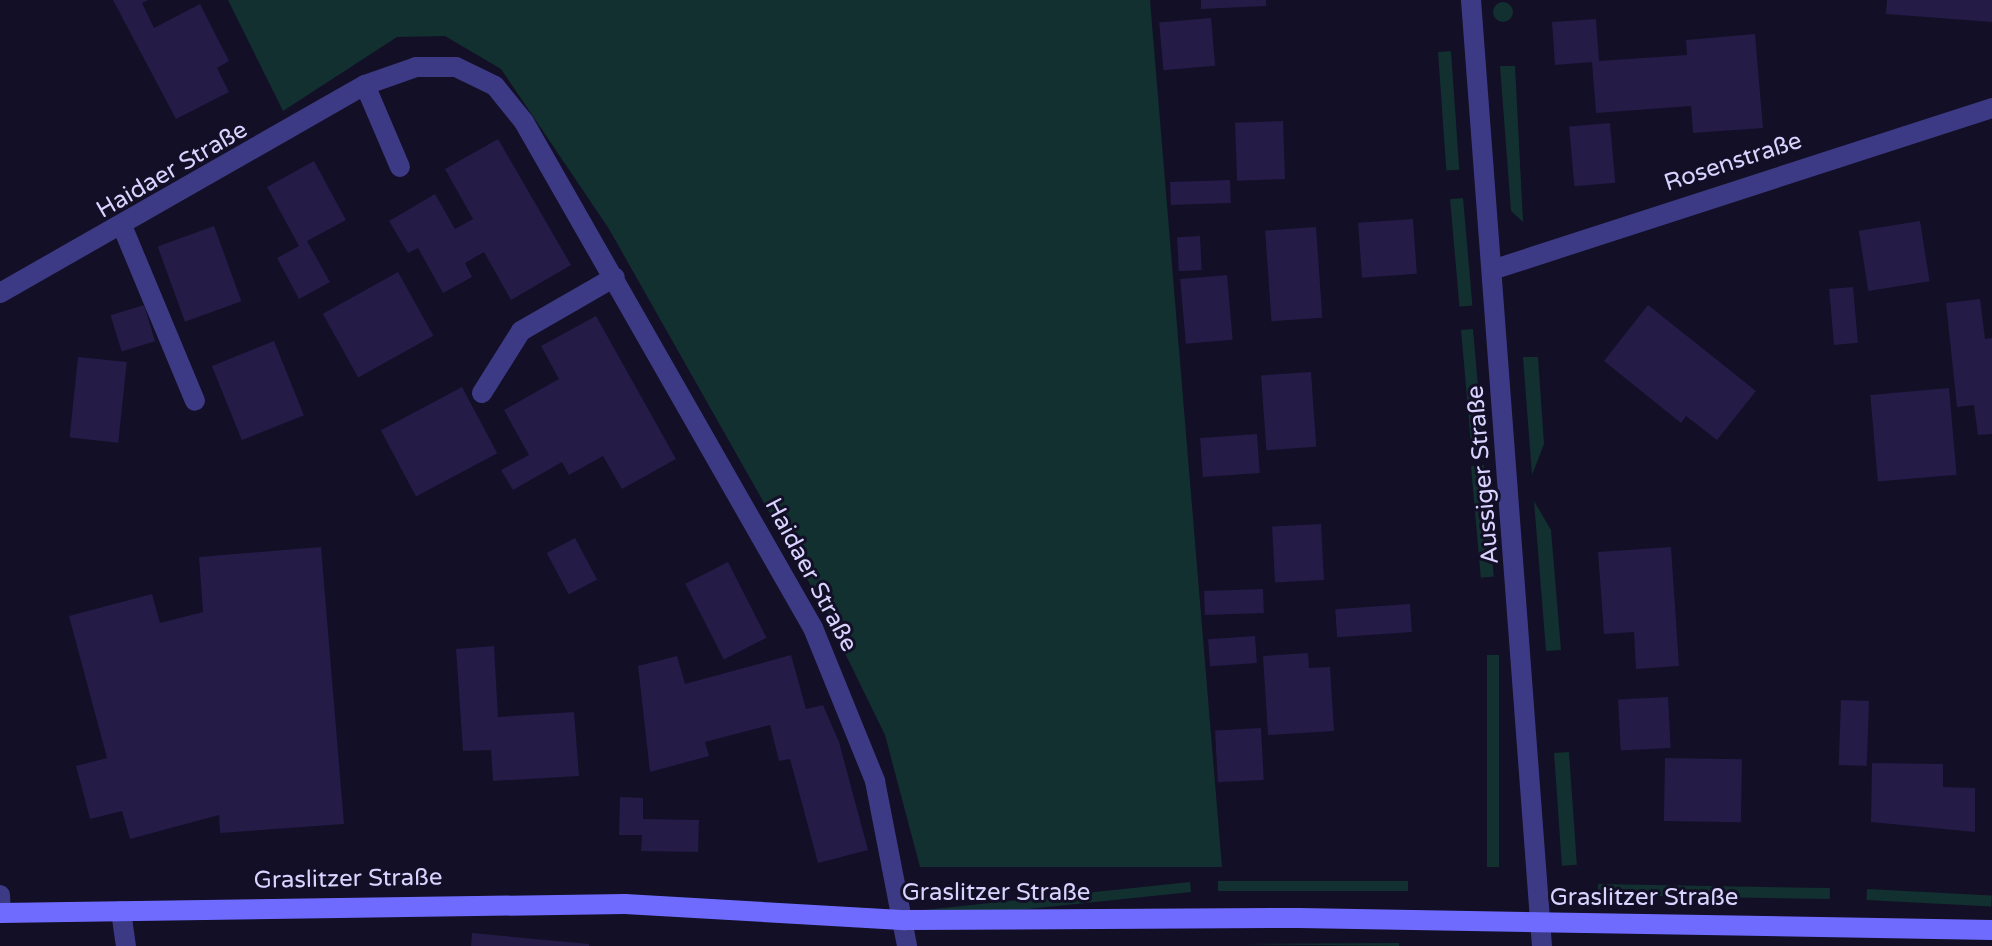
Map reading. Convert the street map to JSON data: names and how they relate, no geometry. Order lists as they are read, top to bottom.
{
  "streets": {
    "street": [
      "Rosenstraße",
      "Haidaer Straße",
      "Aussiger Straße",
      "Graslitzer Straße"
    ]
  },
  "crossings": [
    ["Rosenstraße", "Aussiger Straße"],
    ["Haidaer Straße", "Graslitzer Straße"],
    ["Aussiger Straße", "Graslitzer Straße"]
  ]
}
